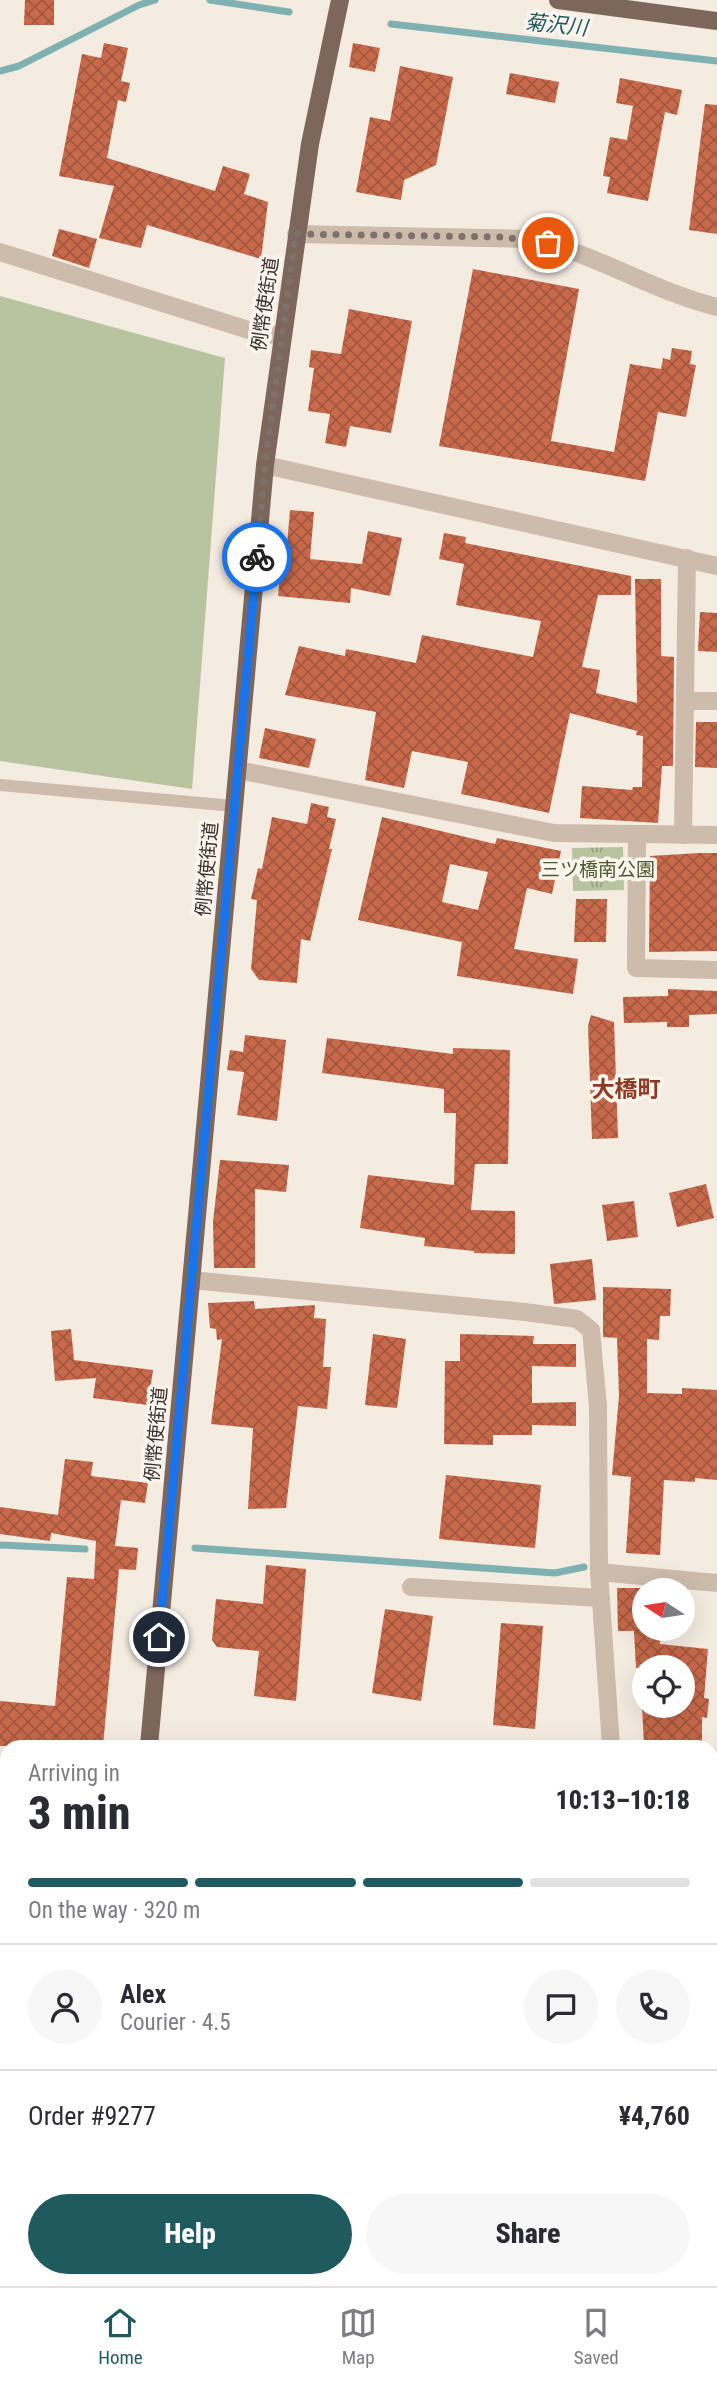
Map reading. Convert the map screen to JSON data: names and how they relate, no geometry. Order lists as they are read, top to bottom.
{
  "streets": {
    "main road": ["例幣使街道"]
  },
  "districts": ["大橋町"],
  "water": ["菊沢川"],
  "parks": ["三ツ橋南公園"],
  "north": "left",
  "page": {
    "heading": ["3 min", "Arriving in", "10:13–10:18"],
    "panel": [
      "Alex",
      "Courier · 4.5",
      "Order #9277",
      "¥4,760"
    ],
    "bar": "On the way · 320 m",
    "buttons": ["Help", "Share"],
    "tabs": ["Home", "Map", "Saved"]
  }
}
